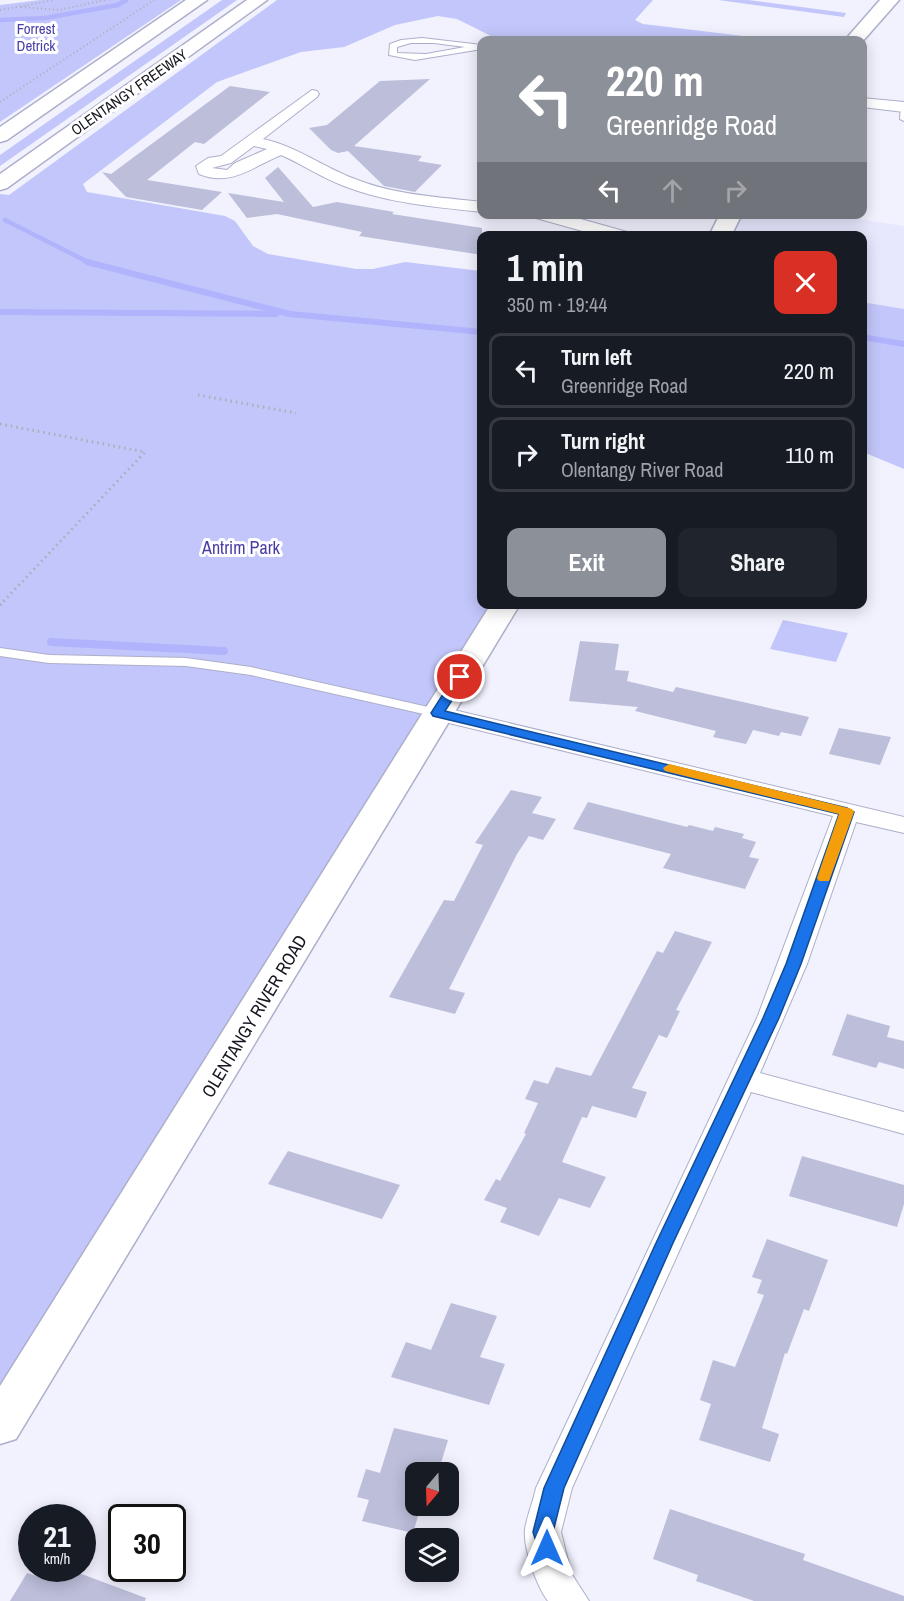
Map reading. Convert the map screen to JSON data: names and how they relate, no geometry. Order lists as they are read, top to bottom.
{
  "streets": {
    "main road": ["OLENTANGY FREEWAY", "OLENTANGY RIVER ROAD"]
  },
  "parks": ["Forrest Detrick", "Antrim Park"],
  "north": "bottom",
  "page": {
    "turn": ["220 m", "Greenridge Road"],
    "heading": ["1 min", "350 m · 19:44"],
    "list": [
      {
        "name": "Turn left",
        "note": "Greenridge Road",
        "value": "220 m"
      },
      {
        "name": "Turn right",
        "note": "Olentangy River Road",
        "value": "110 m"
      }
    ],
    "buttons": ["Exit", "Share"],
    "speed": "21 km/h",
    "limit": "30"
  }
}
